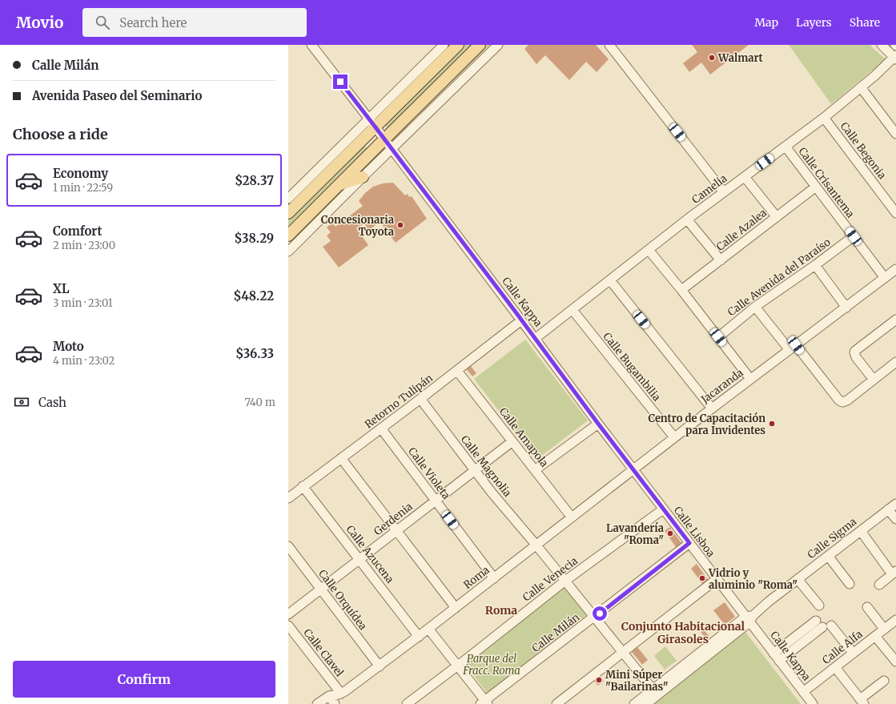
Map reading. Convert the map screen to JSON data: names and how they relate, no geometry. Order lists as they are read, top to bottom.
{
  "streets": {
    "street": [
      "Calle Begonia",
      "Calle Crisantema",
      "Camelia",
      "Calle Azalea",
      "Calle Avenida del Paraíso",
      "Calle Kappa",
      "Calle Bugambilia",
      "Jacaranda",
      "Retorno Tulipán",
      "Calle Amapola",
      "Calle Magnolia",
      "Calle Violeta",
      "Gerdenia",
      "Calle Lisboa",
      "Calle Sigma",
      "Calle Azucena",
      "Roma",
      "Calle Venecia",
      "Calle Orquídea",
      "Calle Milán",
      "Calle Alfa",
      "Calle Clavel"
    ]
  },
  "crossings": [
    ["Calle Begonia", "Camelia"],
    ["Calle Crisantema", "Camelia"],
    ["Calle Crisantema", "Calle Azalea"],
    ["Calle Crisantema", "Calle Avenida del Paraíso"],
    ["Calle Crisantema", "Jacaranda"],
    ["Camelia", "Calle Kappa"],
    ["Camelia", "Calle Bugambilia"],
    ["Calle Kappa", "Jacaranda"],
    ["Calle Kappa", "Retorno Tulipán"],
    ["Calle Kappa", "Calle Lisboa"],
    ["Calle Kappa", "Calle Sigma"],
    ["Calle Kappa", "Roma"],
    ["Calle Kappa", "Calle Alfa"],
    ["Calle Bugambilia", "Jacaranda"],
    ["Jacaranda", "Calle Lisboa"],
    ["Jacaranda", "Roma"],
    ["Retorno Tulipán", "Calle Amapola"],
    ["Retorno Tulipán", "Calle Magnolia"],
    ["Retorno Tulipán", "Calle Violeta"],
    ["Retorno Tulipán", "Calle Azucena"],
    ["Calle Amapola", "Gerdenia"],
    ["Calle Amapola", "Roma"],
    ["Calle Magnolia", "Gerdenia"],
    ["Calle Magnolia", "Calle Sigma"],
    ["Calle Magnolia", "Roma"],
    ["Calle Magnolia", "Calle Venecia"],
    ["Calle Magnolia", "Calle Milán"],
    ["Calle Violeta", "Gerdenia"],
    ["Calle Violeta", "Roma"],
    ["Gerdenia", "Calle Azucena"],
    ["Gerdenia", "Calle Orquídea"],
    ["Calle Lisboa", "Calle Sigma"],
    ["Calle Lisboa", "Roma"],
    ["Calle Lisboa", "Calle Venecia"],
    ["Calle Lisboa", "Calle Milán"],
    ["Calle Azucena", "Roma"],
    ["Roma", "Calle Orquídea"],
    ["Roma", "Calle Clavel"]
  ],
  "districts": ["Roma", "Conjunto Habitacional Girasoles"],
  "parks": ["Parque del Fracc. Roma"],
  "places": [
    "Walmart",
    "Concesionaria Toyota",
    "Centro de Capacitación para Invidentes",
    "Lavandería \"Roma\"",
    "Vidrio y aluminio \"Roma\"",
    "Mini Súper \"Bailarinas\""
  ],
  "page": {
    "header": "Movio",
    "search": "Search here",
    "nav": ["Map", "Layers", "Share"],
    "banner": ["Calle Milán", "Avenida Paseo del Seminario"],
    "heading": "Choose a ride",
    "list": [
      {
        "name": "Economy",
        "note": "1 min · 22:59",
        "value": "$28.37"
      },
      {
        "name": "Comfort",
        "note": "2 min · 23:00",
        "value": "$38.29"
      },
      {
        "name": "XL",
        "note": "3 min · 23:01",
        "value": "$48.22"
      },
      {
        "name": "Moto",
        "note": "4 min · 23:02",
        "value": "$36.33"
      }
    ],
    "pay": ["Cash", "740 m"],
    "buttons": "Confirm"
  }
}
